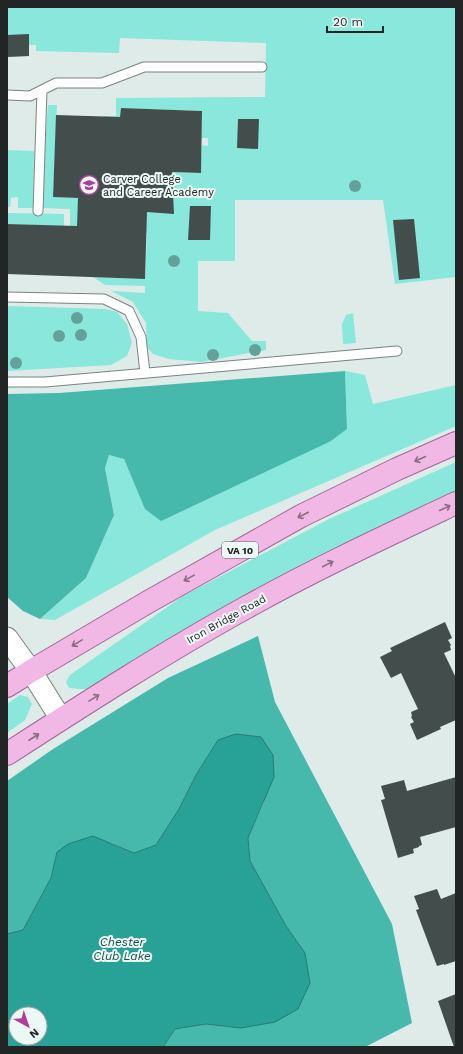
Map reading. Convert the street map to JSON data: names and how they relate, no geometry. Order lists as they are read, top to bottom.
{
  "streets": {
    "main road": ["VA 10", "Iron Bridge Road"]
  },
  "water": ["Chester Club Lake"],
  "places": {
    "school or university": ["Carver College and Career Academy"]
  },
  "scale_bar": "20 m",
  "north": "bottom right"
}
